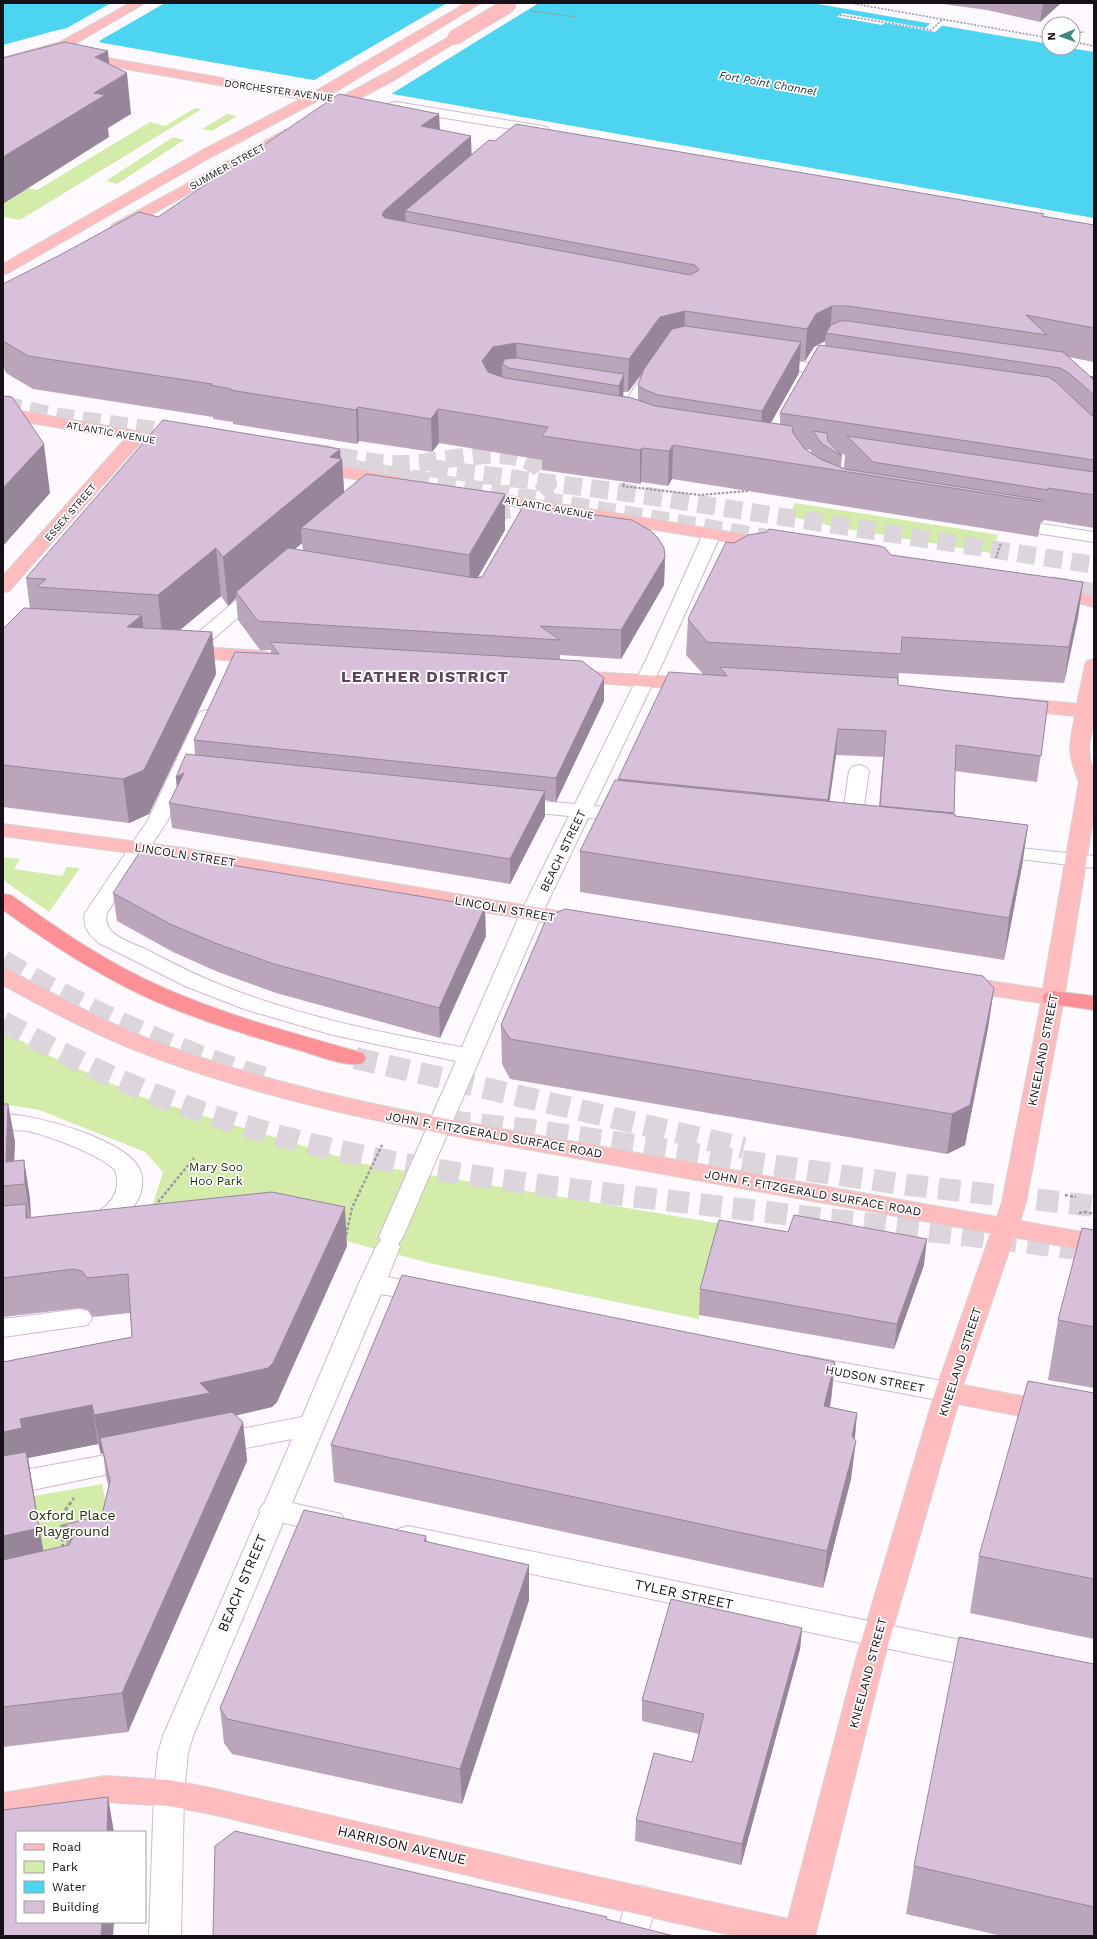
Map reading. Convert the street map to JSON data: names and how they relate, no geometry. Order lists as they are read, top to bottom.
{
  "streets": {
    "main road": [
      "DORCHESTER AVENUE",
      "SUMMER STREET",
      "ATLANTIC AVENUE",
      "ESSEX STREET",
      "LINCOLN STREET",
      "KNEELAND STREET",
      "JOHN F. FITZGERALD SURFACE ROAD",
      "HUDSON STREET",
      "HARRISON AVENUE"
    ],
    "street": ["BEACH STREET", "TYLER STREET"]
  },
  "crossings": [
    ["DORCHESTER AVENUE", "SUMMER STREET"],
    ["ATLANTIC AVENUE", "ESSEX STREET"],
    ["ATLANTIC AVENUE", "BEACH STREET"],
    ["BEACH STREET", "LINCOLN STREET"],
    ["BEACH STREET", "JOHN F. FITZGERALD SURFACE ROAD"],
    ["BEACH STREET", "TYLER STREET"],
    ["BEACH STREET", "HARRISON AVENUE"],
    ["KNEELAND STREET", "JOHN F. FITZGERALD SURFACE ROAD"],
    ["KNEELAND STREET", "HUDSON STREET"],
    ["KNEELAND STREET", "TYLER STREET"],
    ["KNEELAND STREET", "HARRISON AVENUE"]
  ],
  "districts": ["LEATHER DISTRICT"],
  "water": ["Fort Point Channel"],
  "parks": ["Mary Soo Hoo Park", "Oxford Place Playground"],
  "legend": [
    "Road",
    "Park",
    "Water",
    "Building"
  ],
  "north": "left"
}
